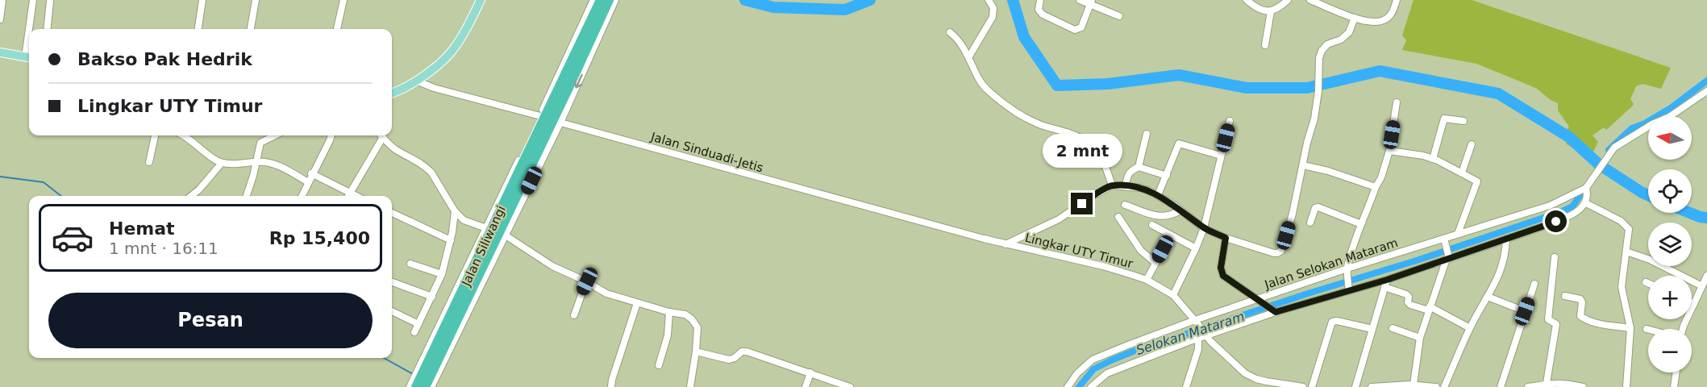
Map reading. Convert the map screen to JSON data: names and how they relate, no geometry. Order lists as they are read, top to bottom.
{
  "streets": {
    "highway": ["Jalan Siliwangi"],
    "street": ["Jalan Sinduadi-Jetis", "Lingkar UTY Timur", "Jalan Selokan Mataram"]
  },
  "crossings": [
    ["Jalan Sinduadi-Jetis", "Lingkar UTY Timur"],
    ["Lingkar UTY Timur", "Jalan Selokan Mataram"]
  ],
  "water": ["Selokan Mataram"],
  "north": "left",
  "page": {
    "banner": ["Bakso Pak Hedrik", "Lingkar UTY Timur"],
    "map_buttons": ["+", "−"],
    "bubble": "2 mnt",
    "list": [
      {
        "name": "Hemat",
        "note": "1 mnt · 16:11",
        "value": "Rp 15,400"
      }
    ],
    "buttons": "Pesan"
  }
}
